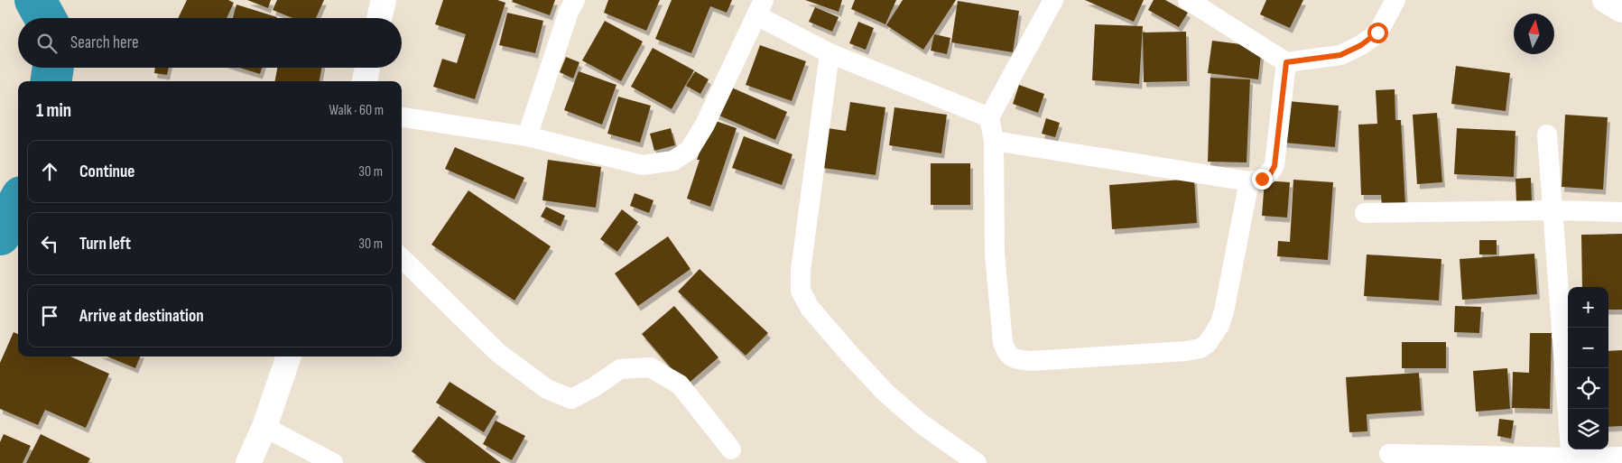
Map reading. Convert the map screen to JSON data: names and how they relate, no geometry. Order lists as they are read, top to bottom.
{
  "north": "top",
  "page": {
    "search": "Search here",
    "heading": ["1 min", "Walk · 60 m"],
    "list": [
      ["Continue", "30 m"],
      ["Turn left", "30 m"],
      "Arrive at destination"
    ],
    "map_buttons": ["+", "−"]
  }
}
